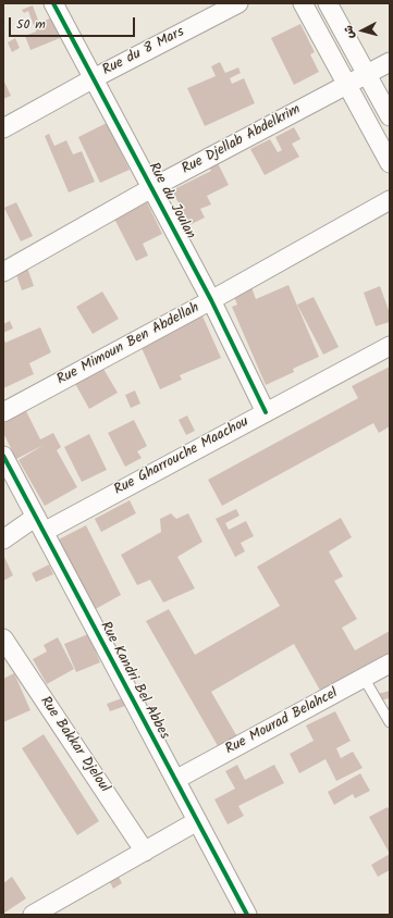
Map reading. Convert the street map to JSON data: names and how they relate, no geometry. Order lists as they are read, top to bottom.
{
  "streets": {
    "street": [
      "Rue du 8 Mars",
      "Rue Djellab Abdelkrim",
      "Rue du Joulan",
      "Rue Mimoun Ben Abdellah",
      "Rue Gharrouche Maachou",
      "Rue Kandri Bel Abbes",
      "Rue Mourad Belahcel",
      "Rue Bakkar Djeloul"
    ]
  },
  "crossings": [
    ["Rue du 8 Mars", "Rue du Joulan"],
    ["Rue Djellab Abdelkrim", "Rue du Joulan"],
    ["Rue du Joulan", "Rue Mimoun Ben Abdellah"],
    ["Rue du Joulan", "Rue Gharrouche Maachou"],
    ["Rue Gharrouche Maachou", "Rue Kandri Bel Abbes"],
    ["Rue Kandri Bel Abbes", "Rue Mourad Belahcel"]
  ],
  "scale_bar": "50 m",
  "north": "left"
}
